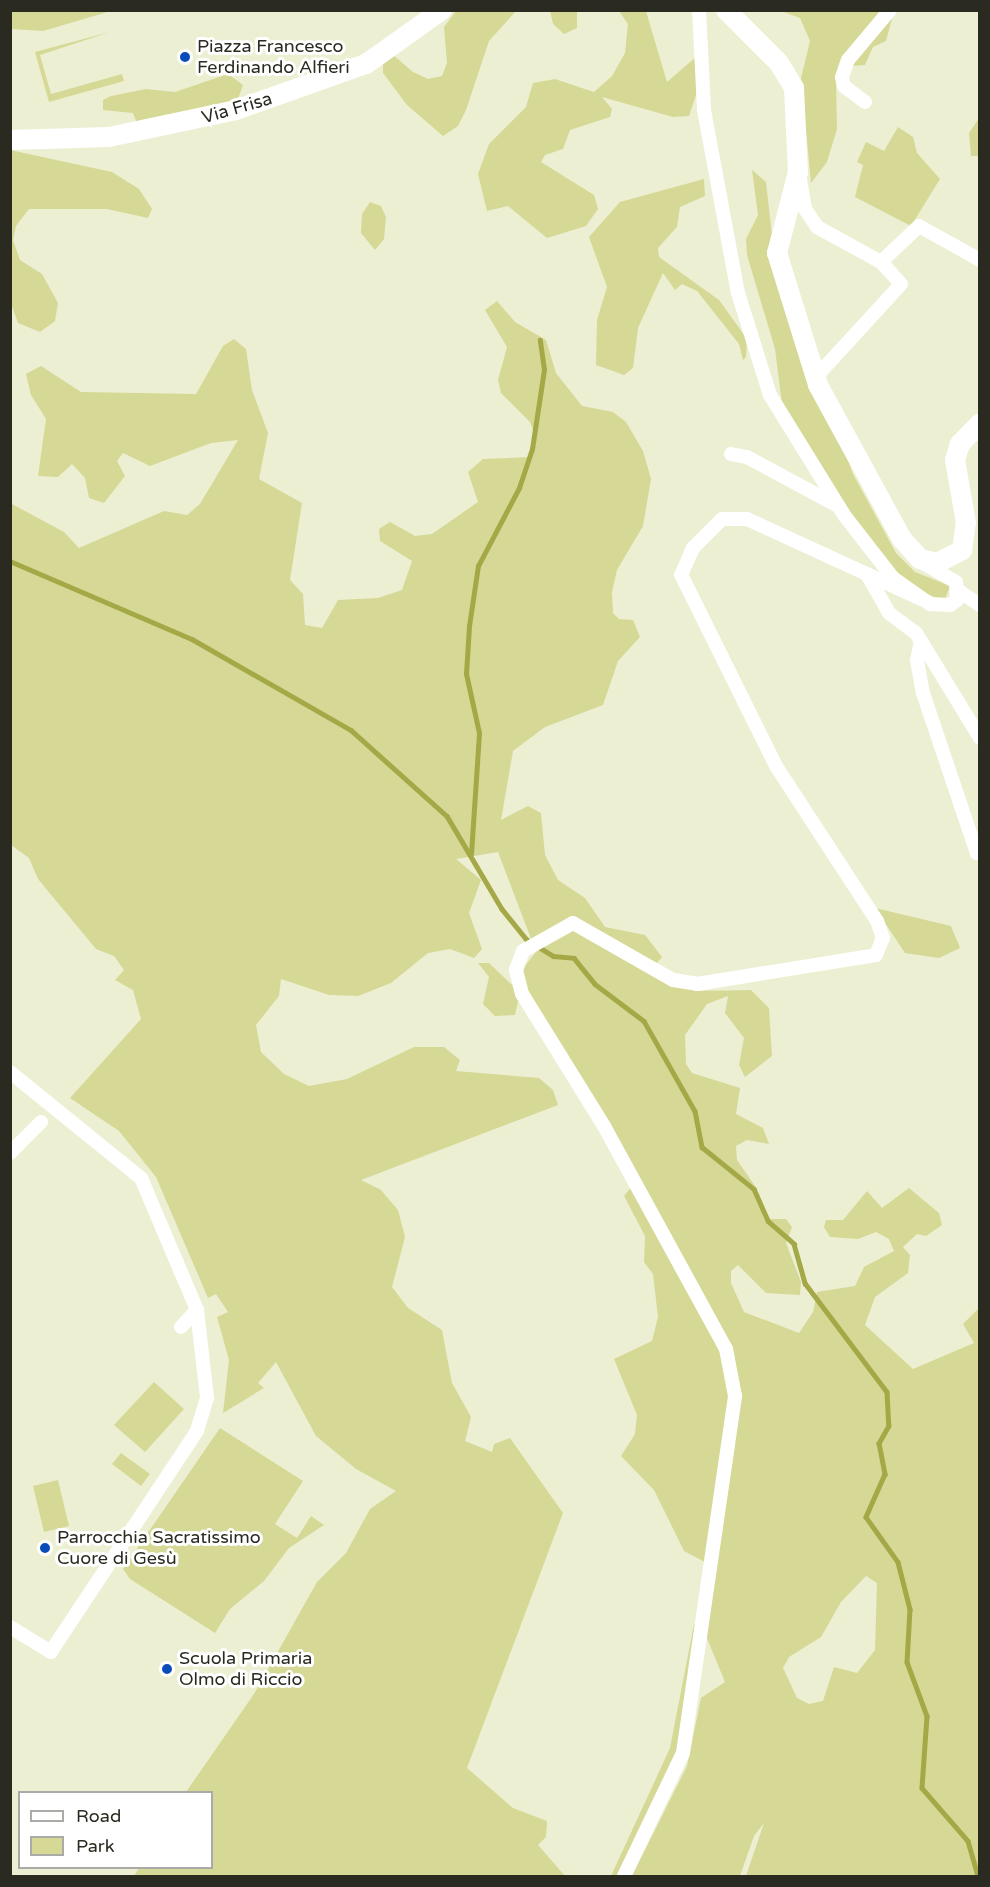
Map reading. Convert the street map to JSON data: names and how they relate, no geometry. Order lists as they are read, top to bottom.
{
  "streets": {
    "street": ["Via Frisa"]
  },
  "places": ["Piazza Francesco Ferdinando Alfieri", "Parrocchia Sacratissimo Cuore di Gesù", "Scuola Primaria Olmo di Riccio"],
  "legend": ["Road", "Park"]
}
